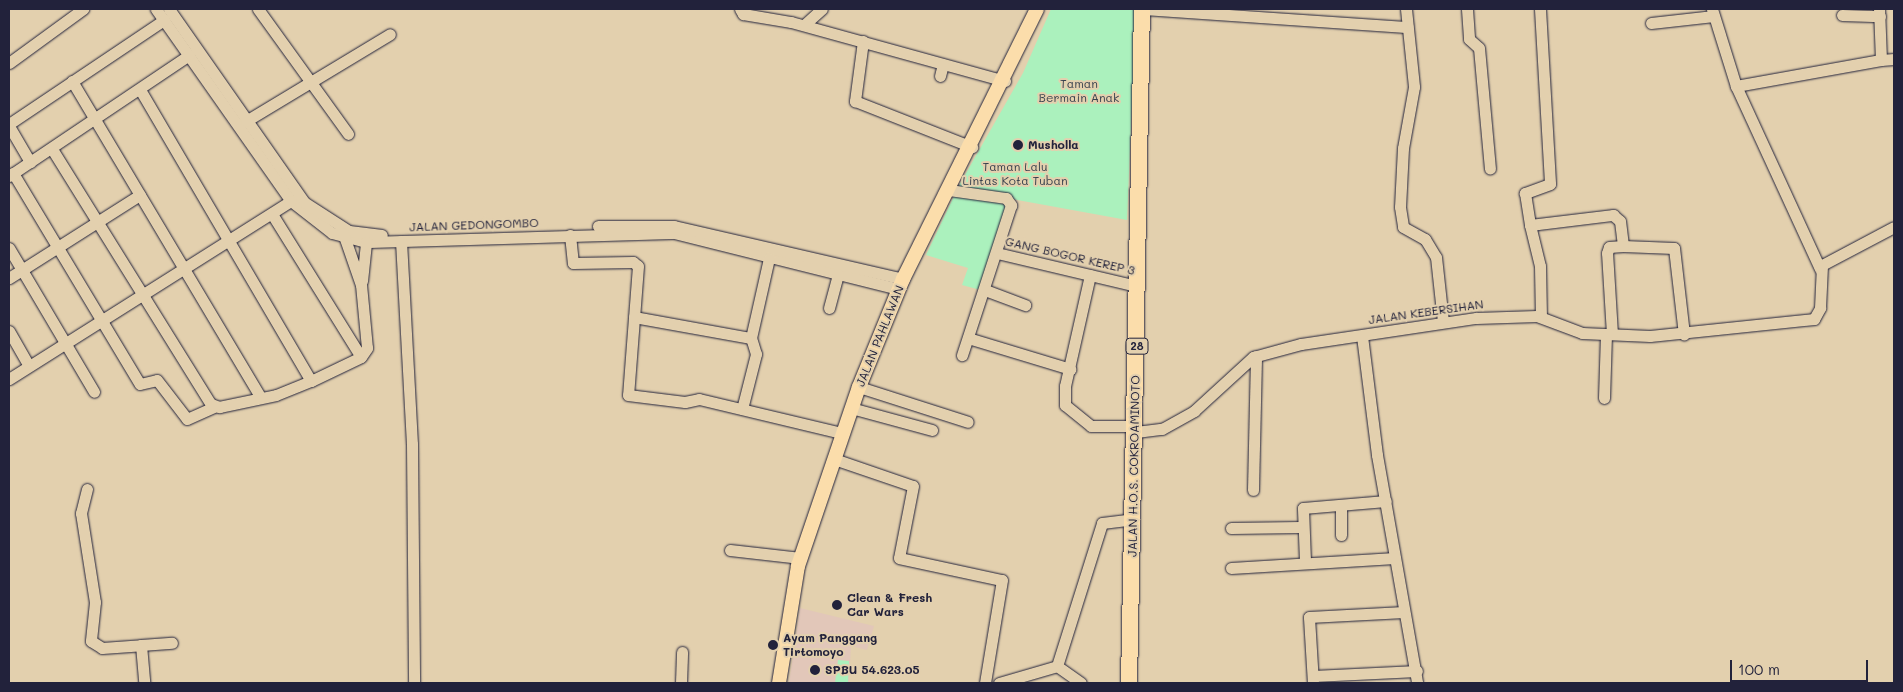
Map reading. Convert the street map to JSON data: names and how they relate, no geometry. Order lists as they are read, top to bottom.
{
  "streets": {
    "highway": ["28", "JALAN H.O.S. COKROAMINOTO"],
    "main road": ["JALAN PAHLAWAN"],
    "street": ["JALAN GEDONGOMBO", "GANG BOGOR KEREP 3", "JALAN KEBERSIHAN"]
  },
  "crossings": [
    ["JALAN GEDONGOMBO", "JALAN PAHLAWAN"],
    ["GANG BOGOR KEREP 3", "JALAN PAHLAWAN"],
    ["GANG BOGOR KEREP 3", "JALAN H.O.S. COKROAMINOTO"]
  ],
  "parks": ["Taman Bermain Anak", "Taman Lalu Lintas Kota Tuban"],
  "places": [
    "Musholla",
    "Clean & Fresh Car Wars",
    "Ayam Panggang Tirtomoyo",
    "SPBU 54.623.05"
  ],
  "scale_bar": "100 m"
}
